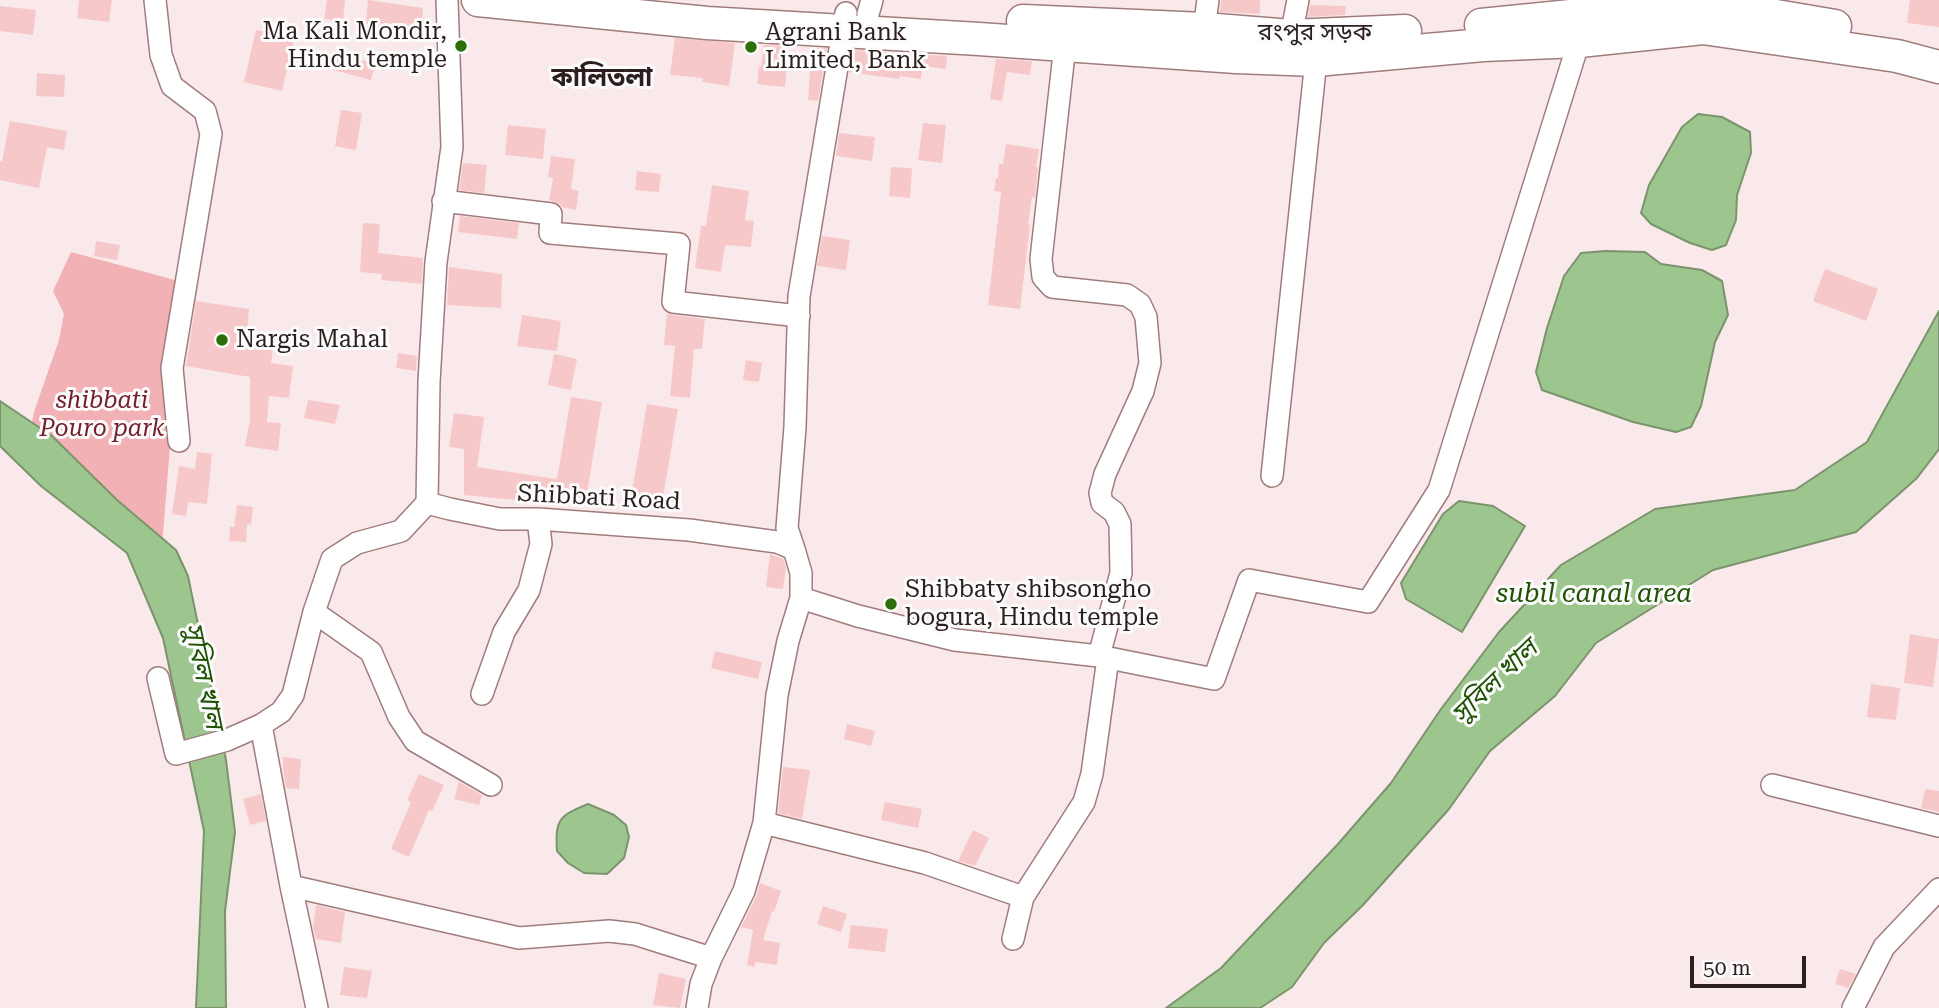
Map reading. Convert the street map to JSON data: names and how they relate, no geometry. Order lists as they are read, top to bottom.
{
  "streets": {
    "highway": ["রংপুর সড়ক"],
    "street": ["Shibbati Road"]
  },
  "districts": ["কালিতলা"],
  "water": ["subil canal area", "সুবিল খাল"],
  "parks": ["shibbati Pouro park"],
  "places": [
    "Ma Kali Mondir, Hindu temple",
    "Agrani Bank Limited, Bank",
    "Nargis Mahal",
    "Shibbaty shibsongho bogura, Hindu temple"
  ],
  "scale_bar": "50 m"
}
